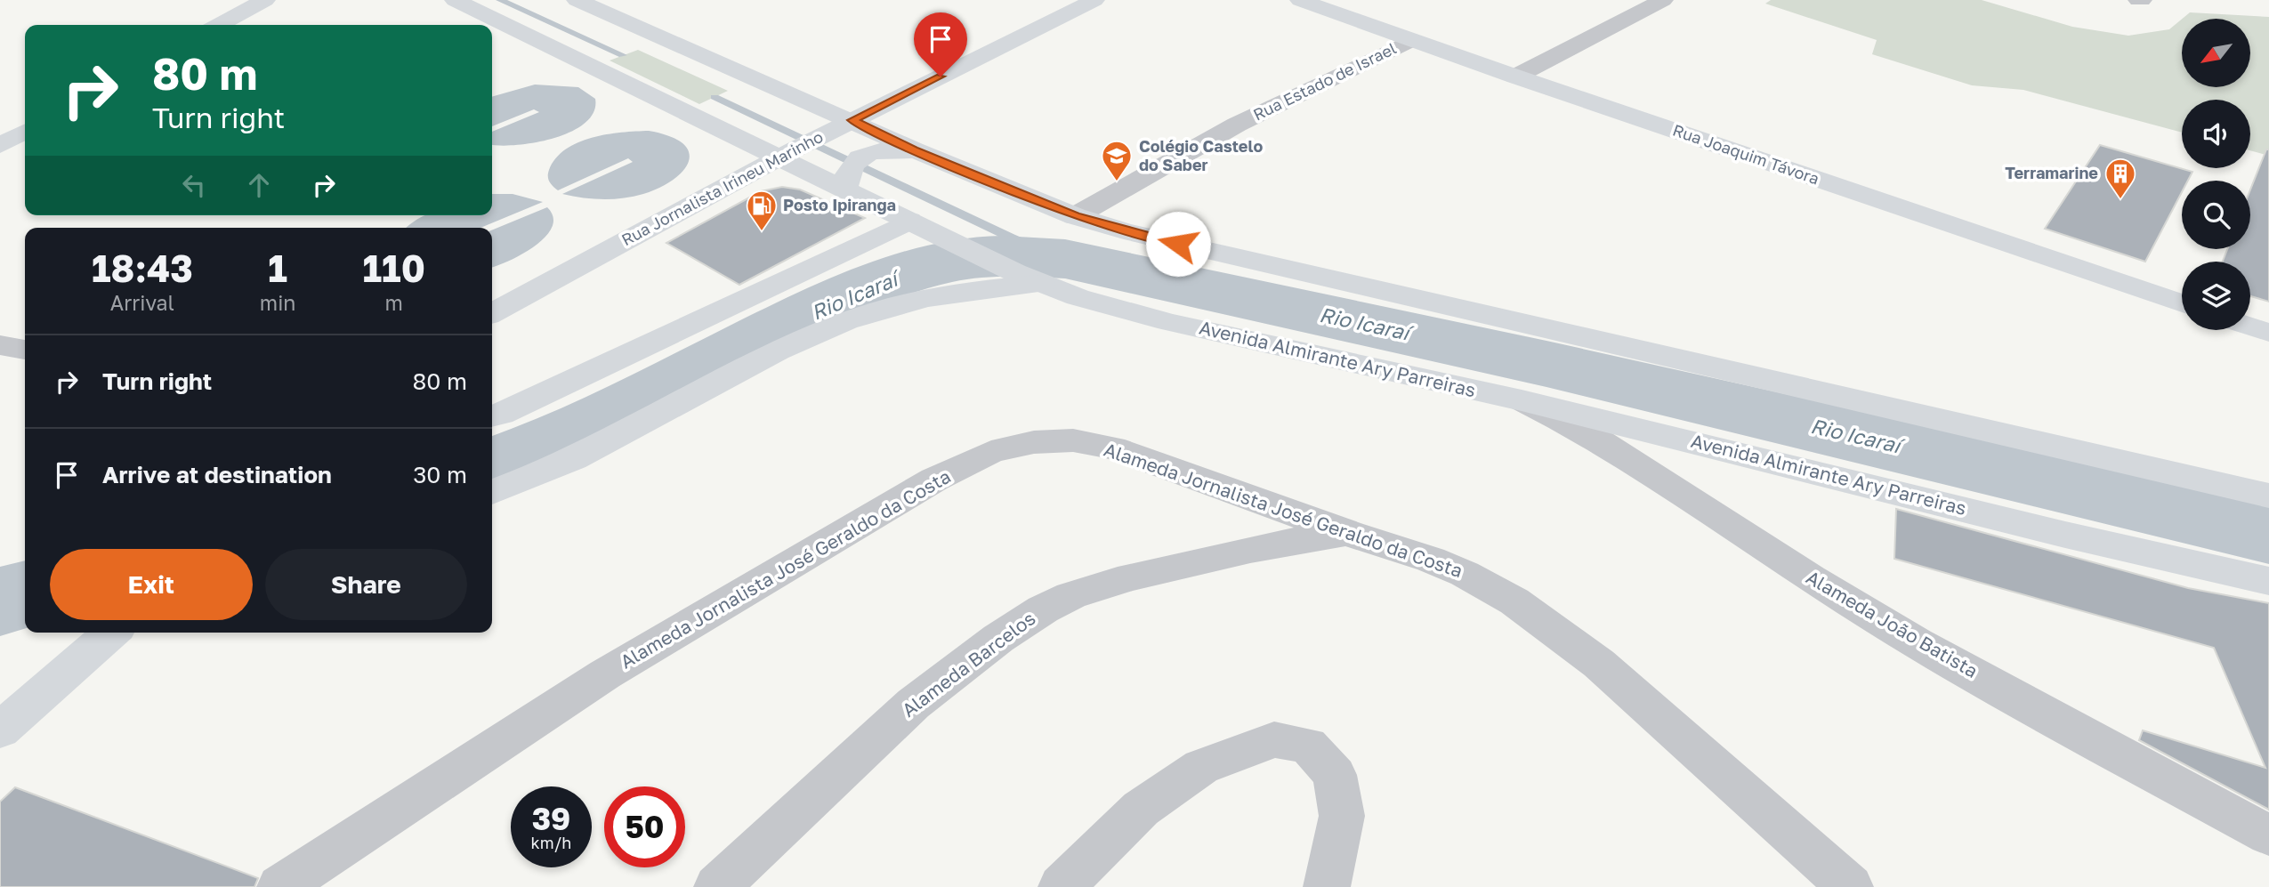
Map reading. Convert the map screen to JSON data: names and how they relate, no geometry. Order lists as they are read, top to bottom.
{
  "streets": {
    "main road": ["Rua Joaquim Távora", "Rua Jornalista Irineu Marinho", "Avenida Almirante Ary Parreiras"],
    "street": [
      "Rua Estado de Israel",
      "Alameda Jornalista José Geraldo da Costa",
      "Alameda João Batista",
      "Alameda Barcelos"
    ]
  },
  "crossings": [
    ["Rua Estado de Israel", "Rua Joaquim Távora"],
    ["Rua Jornalista Irineu Marinho", "Avenida Almirante Ary Parreiras"],
    ["Avenida Almirante Ary Parreiras", "Alameda João Batista"],
    ["Alameda Jornalista José Geraldo da Costa", "Alameda Barcelos"]
  ],
  "water": ["Rio Icaraí"],
  "places": {
    "school or university": ["Colégio Castelo do Saber"],
    "building": ["Terramarine"],
    "fuel station": ["Posto Ipiranga"]
  },
  "north": "bottom left",
  "page": {
    "turn": ["80 m", "Turn right"],
    "eta": [
      "18:43",
      "Arrival",
      "1",
      "min",
      "110",
      "m"
    ],
    "list": [
      {
        "name": "Turn right",
        "value": "80 m"
      },
      {
        "name": "Arrive at destination",
        "value": "30 m"
      }
    ],
    "buttons": ["Exit", "Share"],
    "speed": "39 km/h",
    "limit": "50"
  }
}
